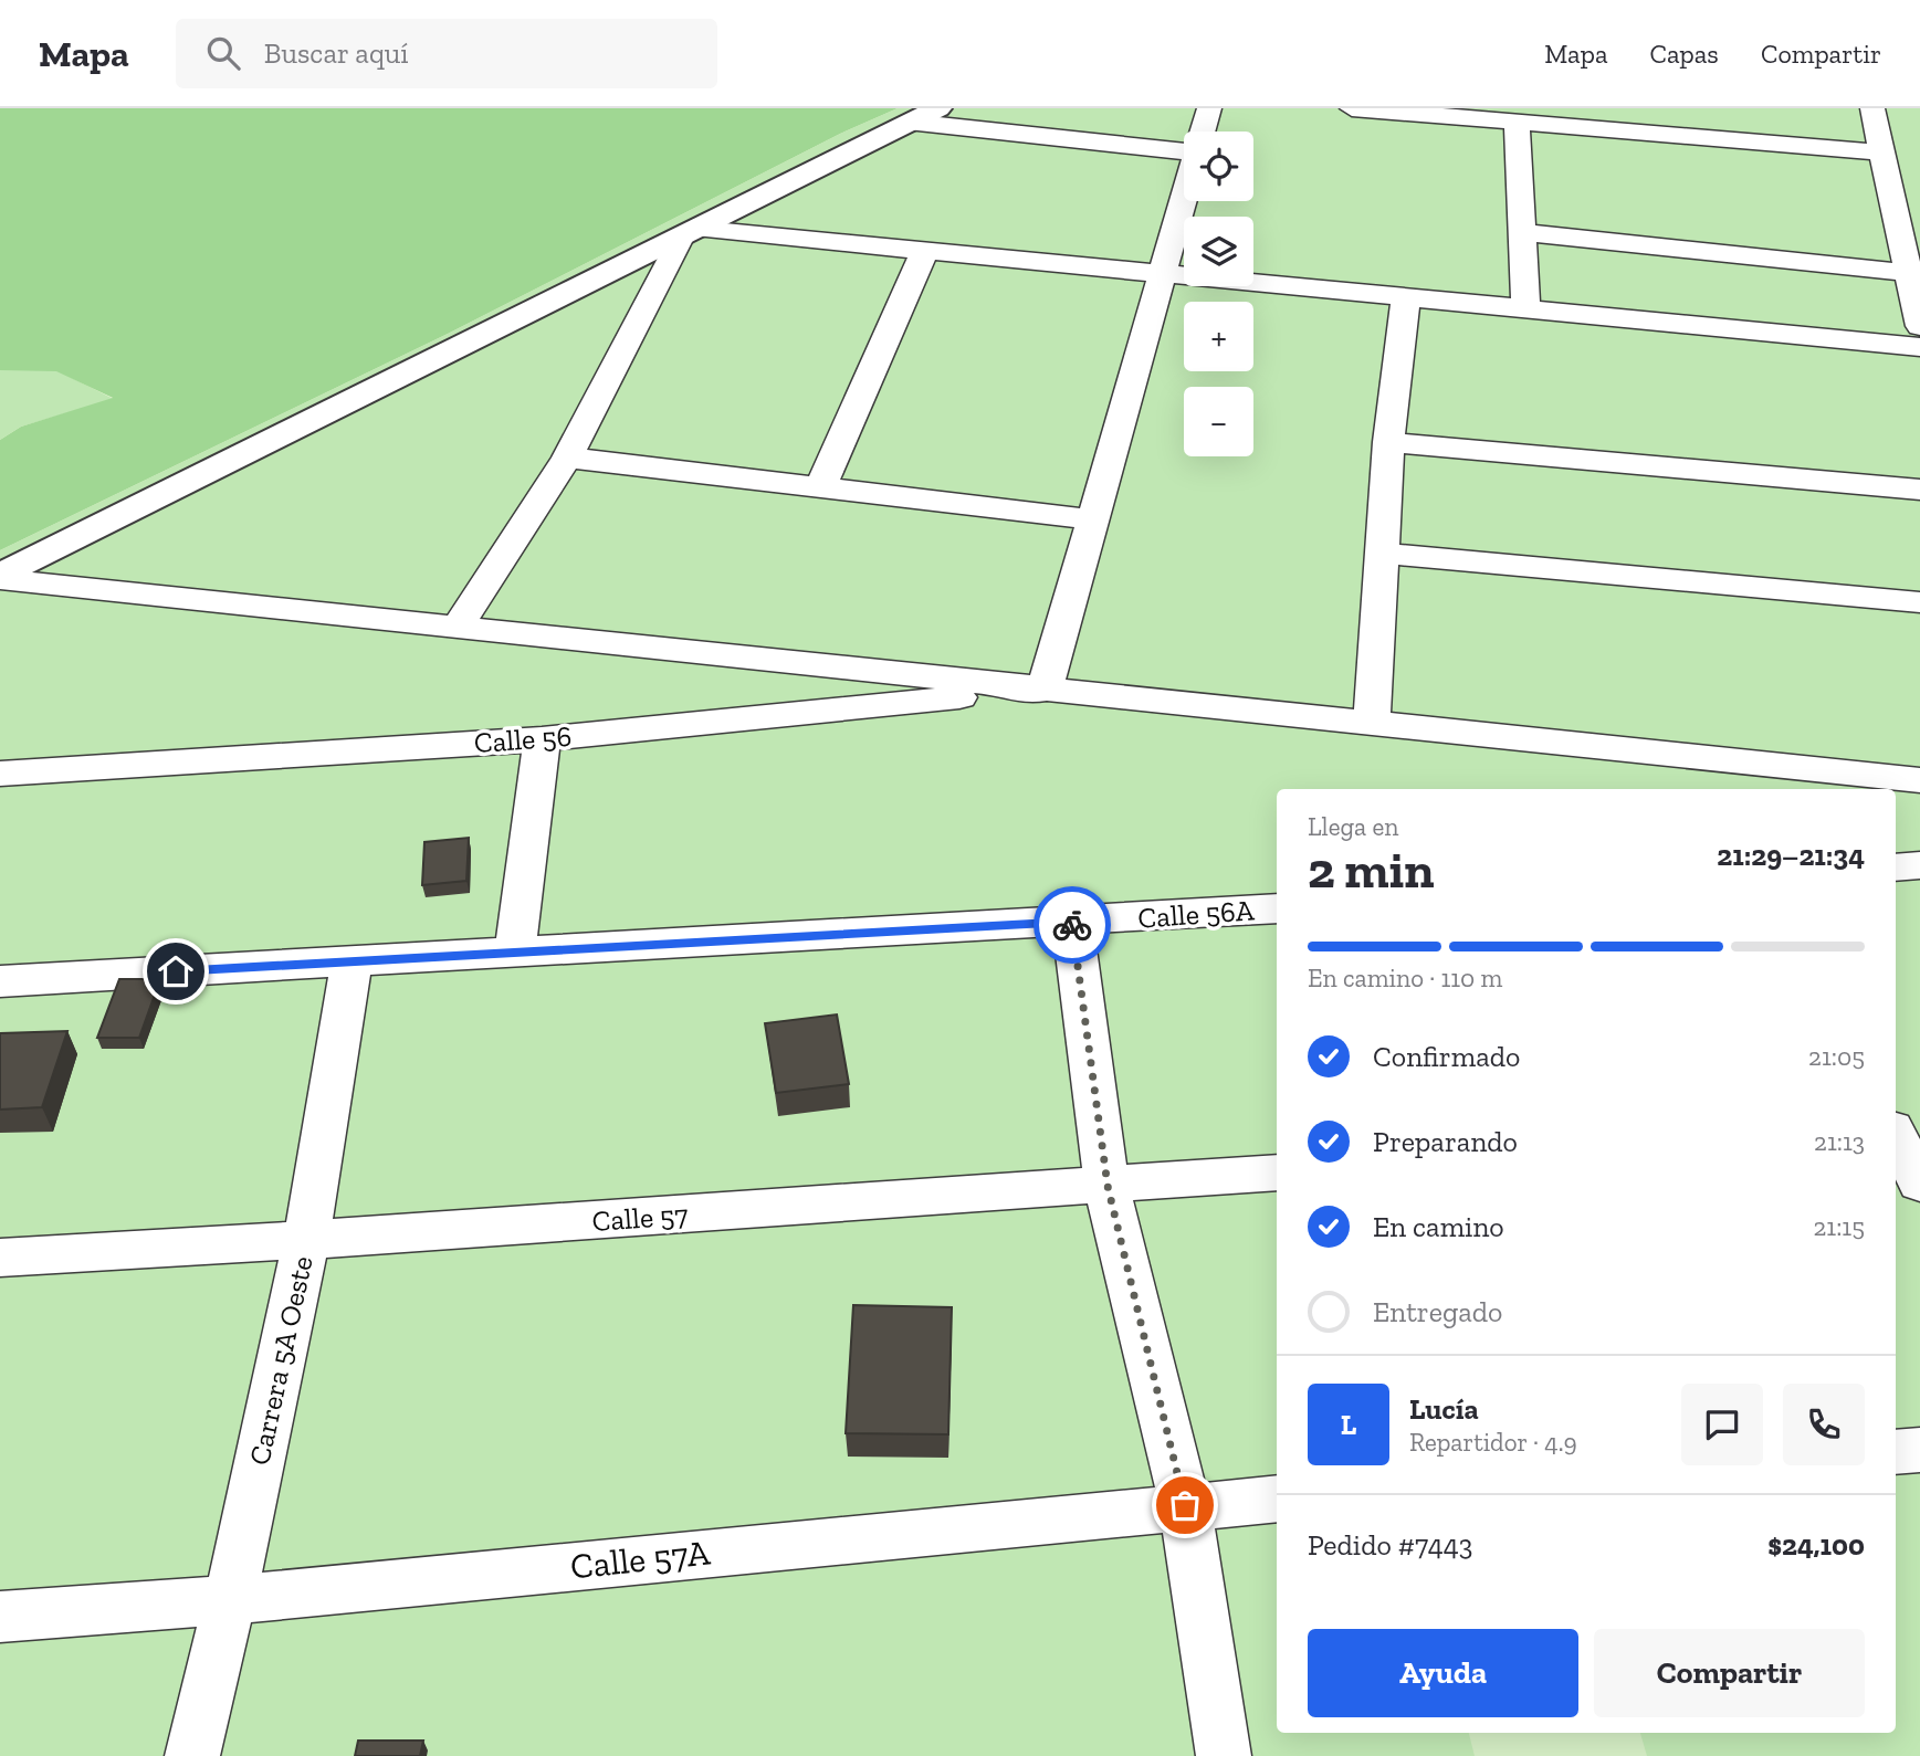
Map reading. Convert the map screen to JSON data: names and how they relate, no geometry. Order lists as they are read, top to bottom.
{
  "streets": {
    "street": [
      "Calle 56",
      "Calle 56A",
      "Calle 57",
      "Carrera 5A Oeste",
      "Calle 57A"
    ]
  },
  "crossings": [
    ["Calle 56A", "Carrera 5A Oeste"],
    ["Calle 57", "Carrera 5A Oeste"],
    ["Carrera 5A Oeste", "Calle 57A"]
  ],
  "page": {
    "header": "Mapa",
    "search": "Buscar aquí",
    "nav": ["Mapa", "Capas", "Compartir"],
    "map_buttons": ["+", "−"],
    "heading": ["2 min", "Llega en", "21:29–21:34"],
    "panel": [
      "Lucía",
      "Repartidor · 4.9",
      "Pedido #7443",
      "$24,100"
    ],
    "bar": "En camino · 110 m",
    "list": [
      ["Confirmado", "21:05"],
      ["Preparando", "21:13"],
      ["En camino", "21:15"],
      "Entregado"
    ],
    "round": "L",
    "buttons": ["Ayuda", "Compartir"]
  }
}
